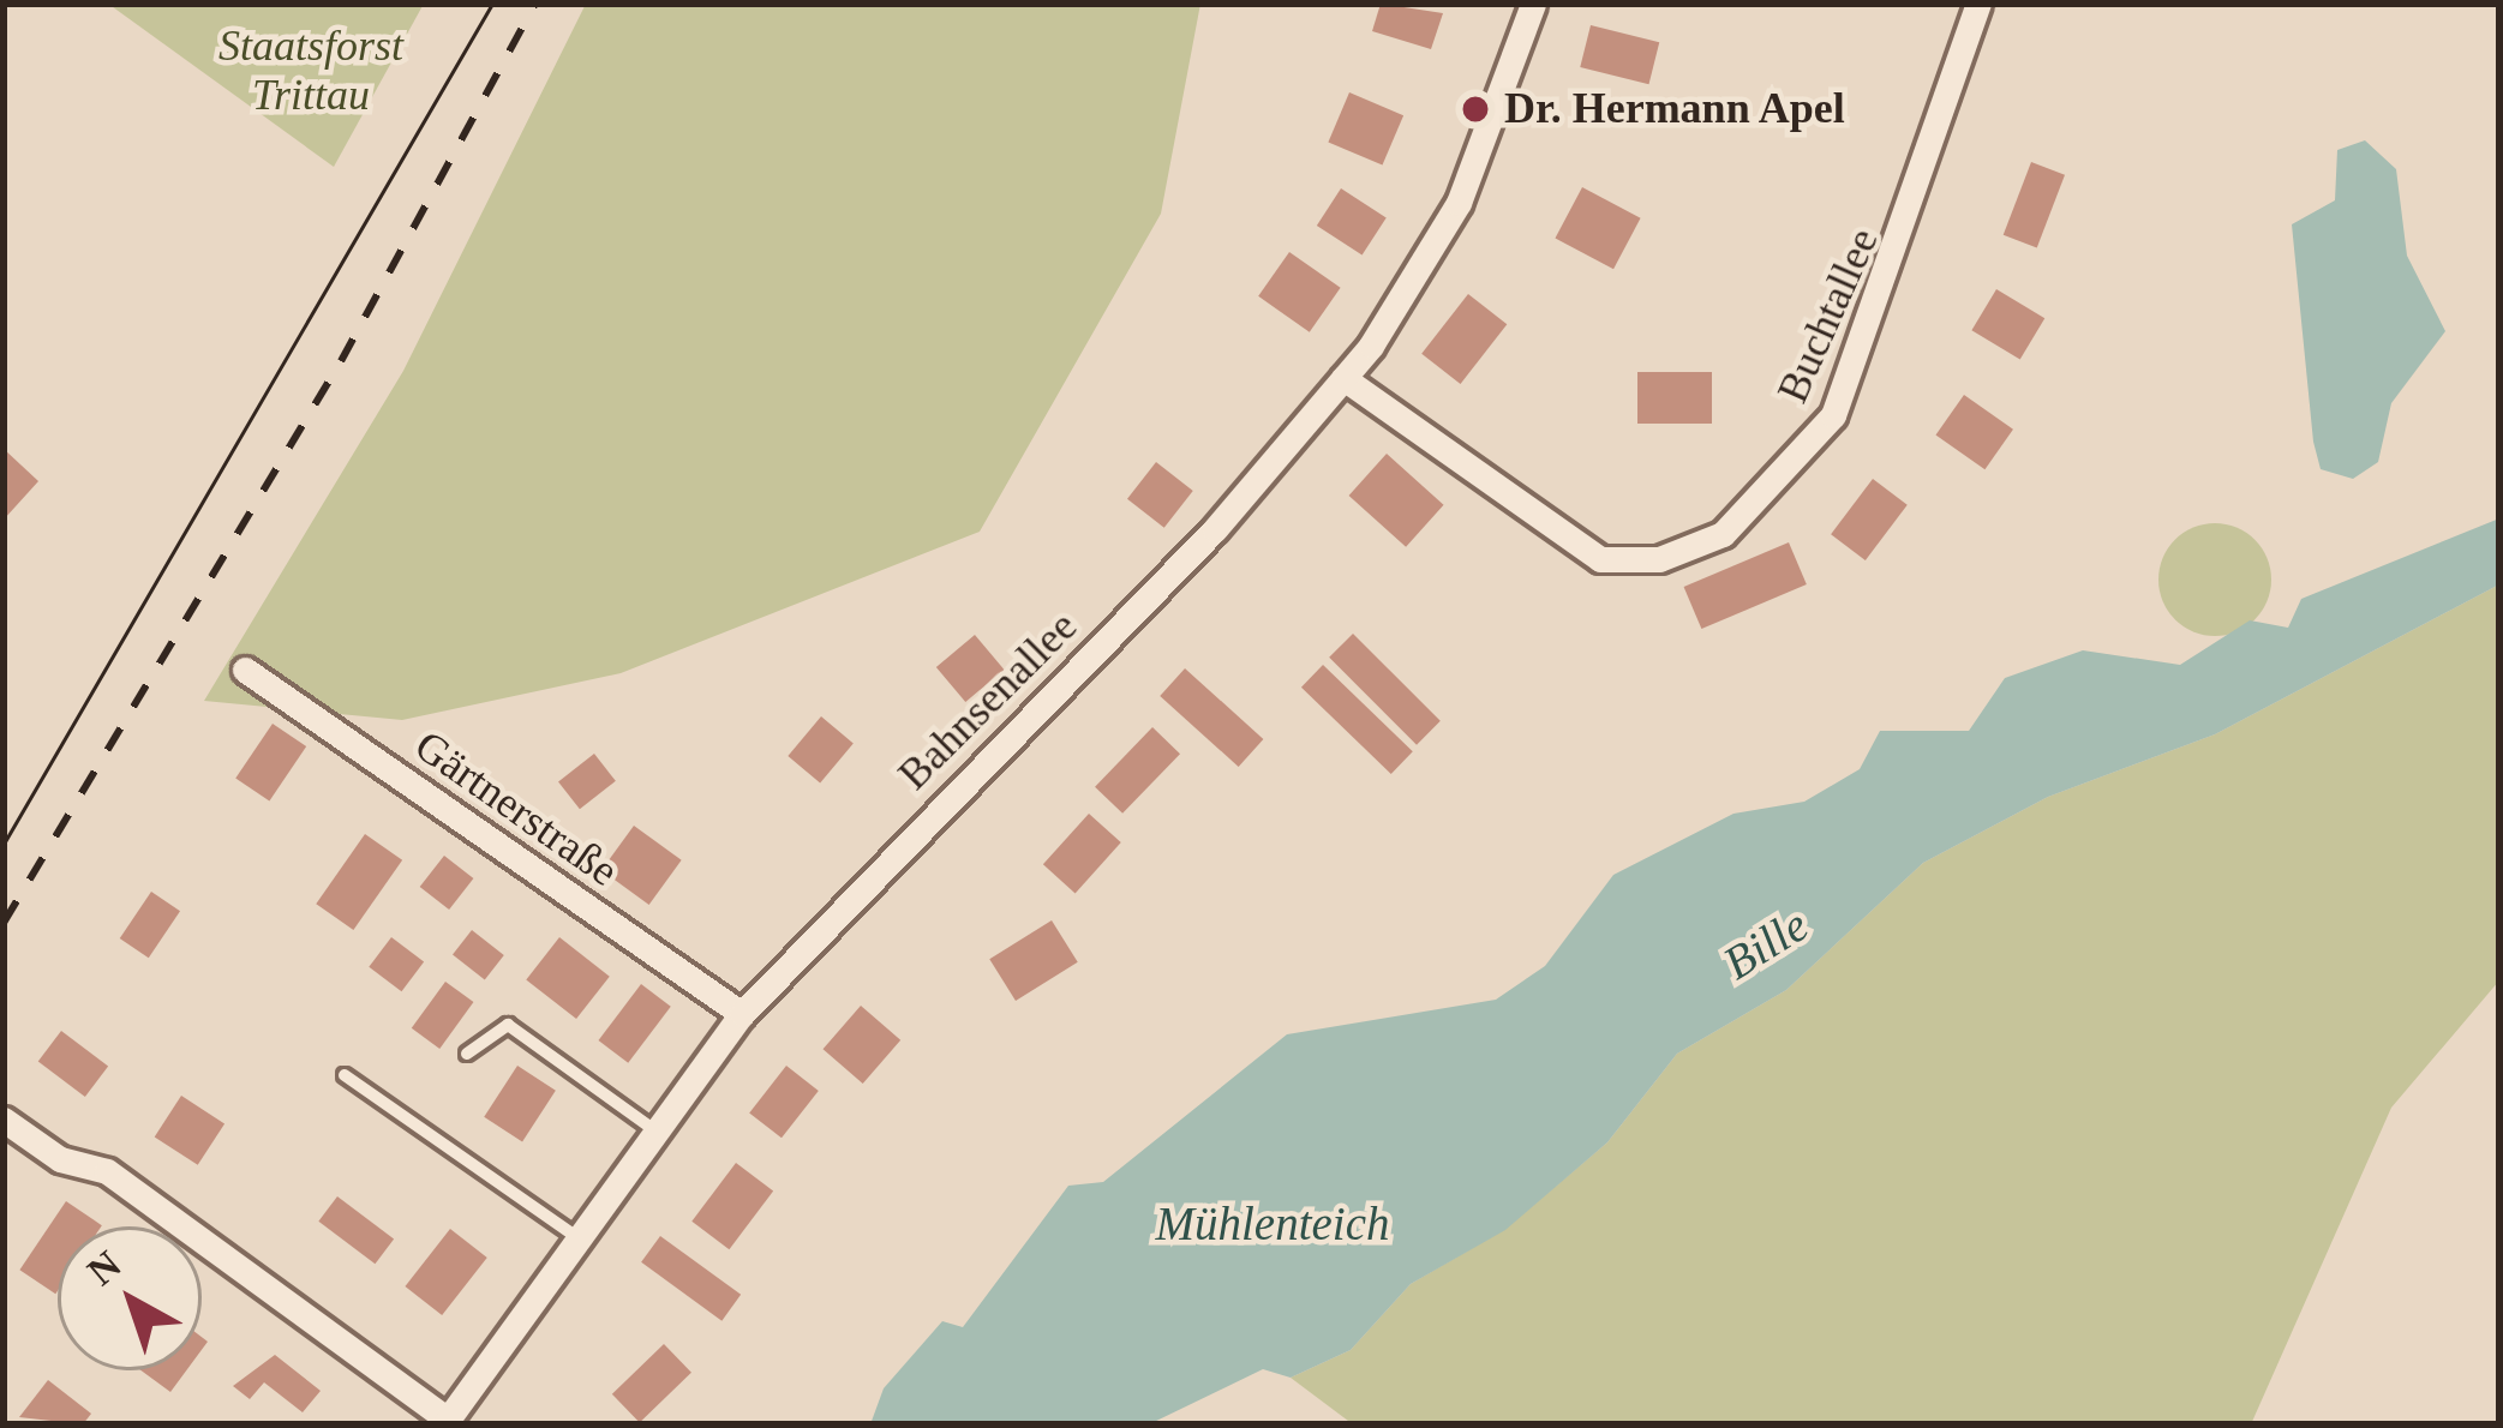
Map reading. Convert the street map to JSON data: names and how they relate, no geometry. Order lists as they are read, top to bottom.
{
  "streets": {
    "street": ["Buchtallee", "Bahnsenallee", "Gärtnerstraße"]
  },
  "crossings": [
    ["Buchtallee", "Bahnsenallee"],
    ["Bahnsenallee", "Gärtnerstraße"]
  ],
  "water": ["Bille", "Mühlenteich"],
  "parks": ["Staatsforst Trittau"],
  "places": ["Dr. Hermann Apel"],
  "north": "top left"
}
